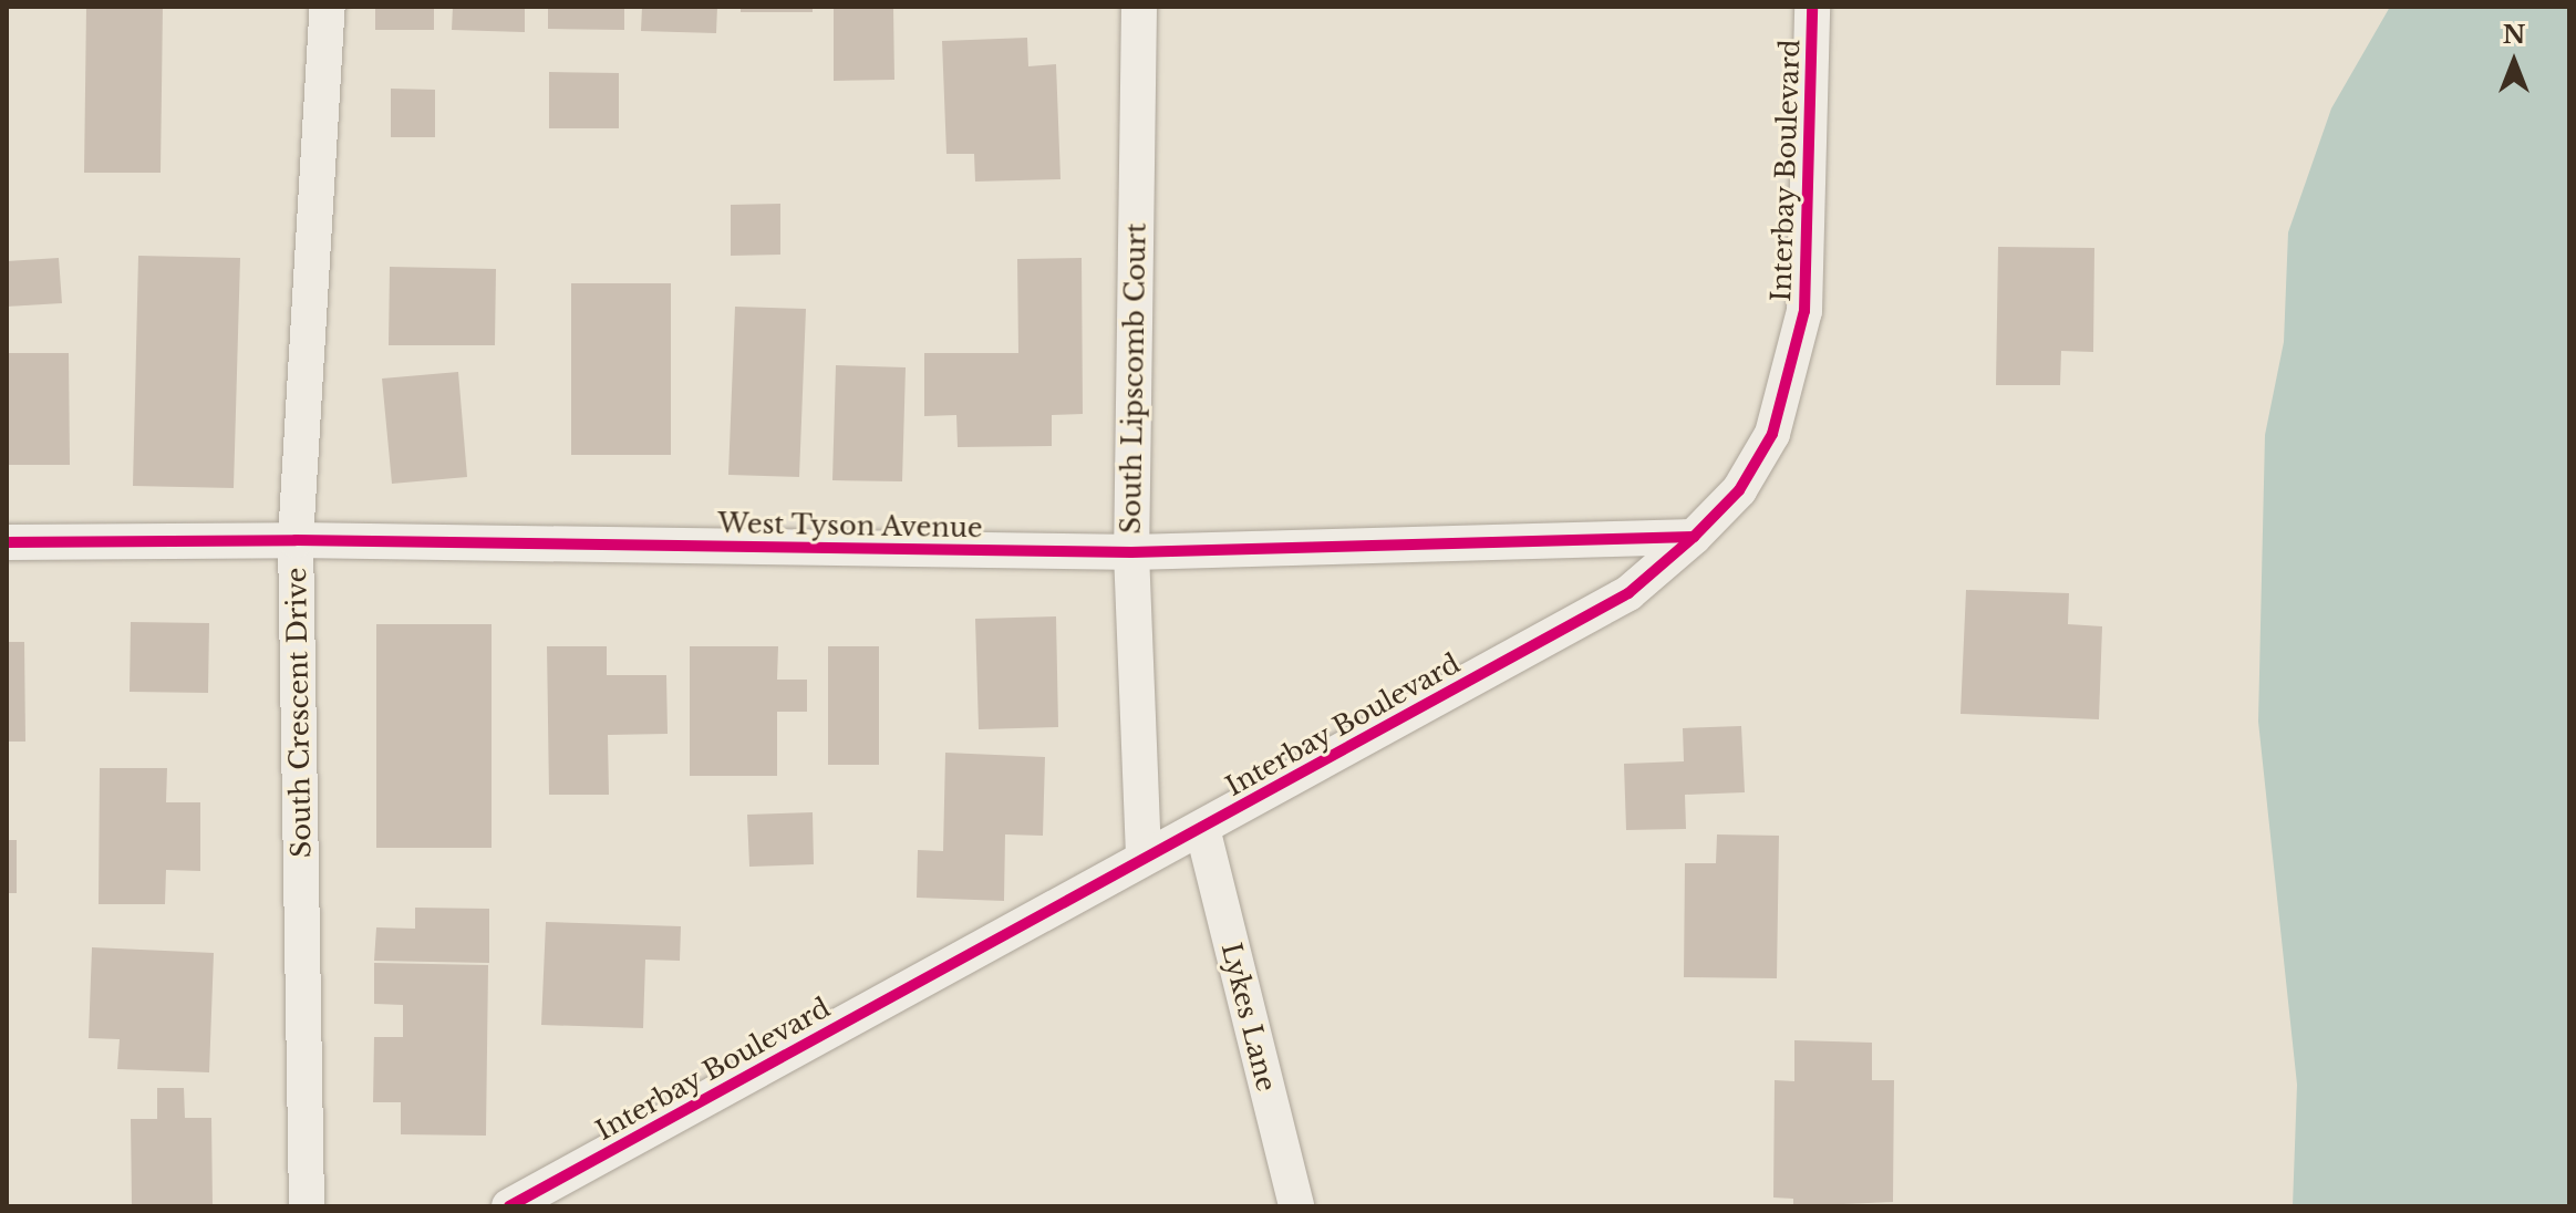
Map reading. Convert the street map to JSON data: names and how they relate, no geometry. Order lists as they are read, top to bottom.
{
  "streets": {
    "street": [
      "Interbay Boulevard",
      "South Lipscomb Court",
      "West Tyson Avenue",
      "South Crescent Drive",
      "Lykes Lane"
    ]
  },
  "crossings": [
    ["Interbay Boulevard", "South Lipscomb Court"],
    ["Interbay Boulevard", "West Tyson Avenue"],
    ["Interbay Boulevard", "Lykes Lane"],
    ["South Lipscomb Court", "West Tyson Avenue"],
    ["West Tyson Avenue", "South Crescent Drive"]
  ],
  "north": "top"
}
